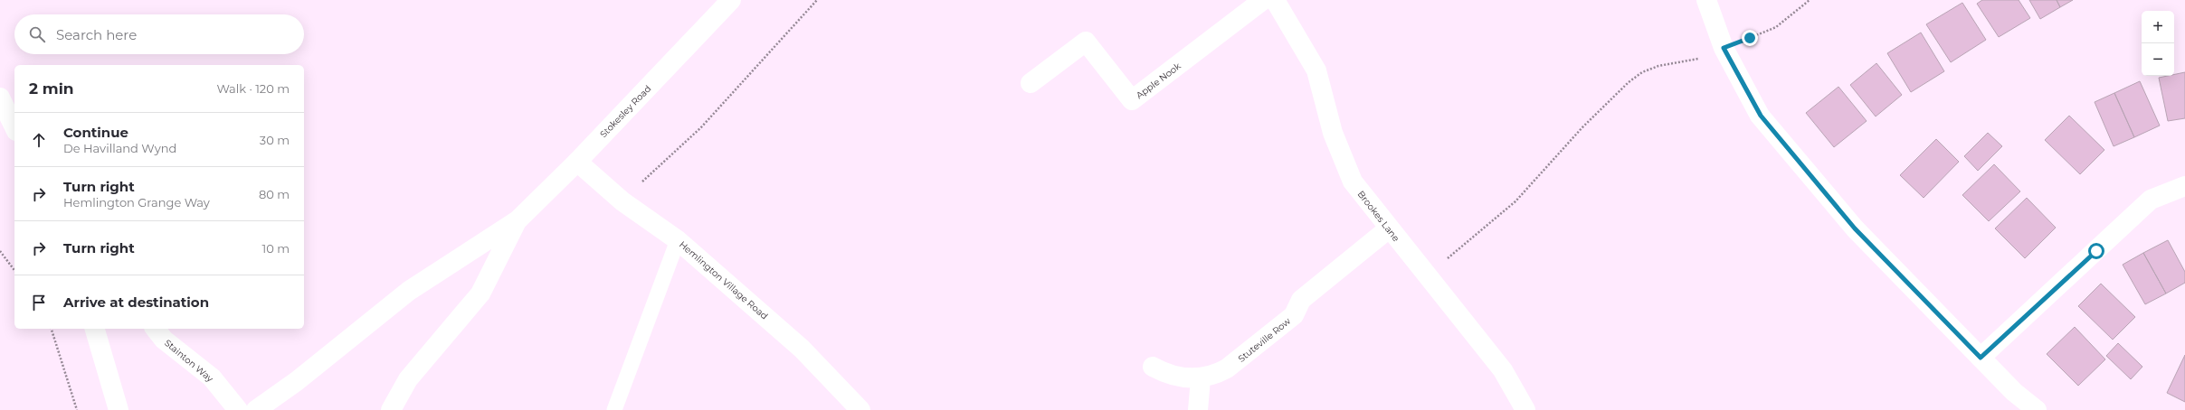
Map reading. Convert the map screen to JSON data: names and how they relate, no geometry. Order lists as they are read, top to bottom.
{
  "streets": {
    "street": [
      "Apple Nook",
      "Stokesley Road",
      "Brookes Lane",
      "Hemlington Village Road",
      "Stuteville Row",
      "Stainton Way"
    ]
  },
  "crossings": [
    ["Stokesley Road", "Hemlington Village Road"],
    ["Brookes Lane", "Stuteville Row"]
  ],
  "page": {
    "map_buttons": ["+", "−"],
    "search": "Search here",
    "heading": ["2 min", "Walk · 120 m"],
    "list": [
      ["Continue", "De Havilland Wynd", "30 m"],
      ["Turn right", "Hemlington Grange Way", "80 m"],
      ["Turn right", "10 m"],
      "Arrive at destination"
    ]
  }
}
